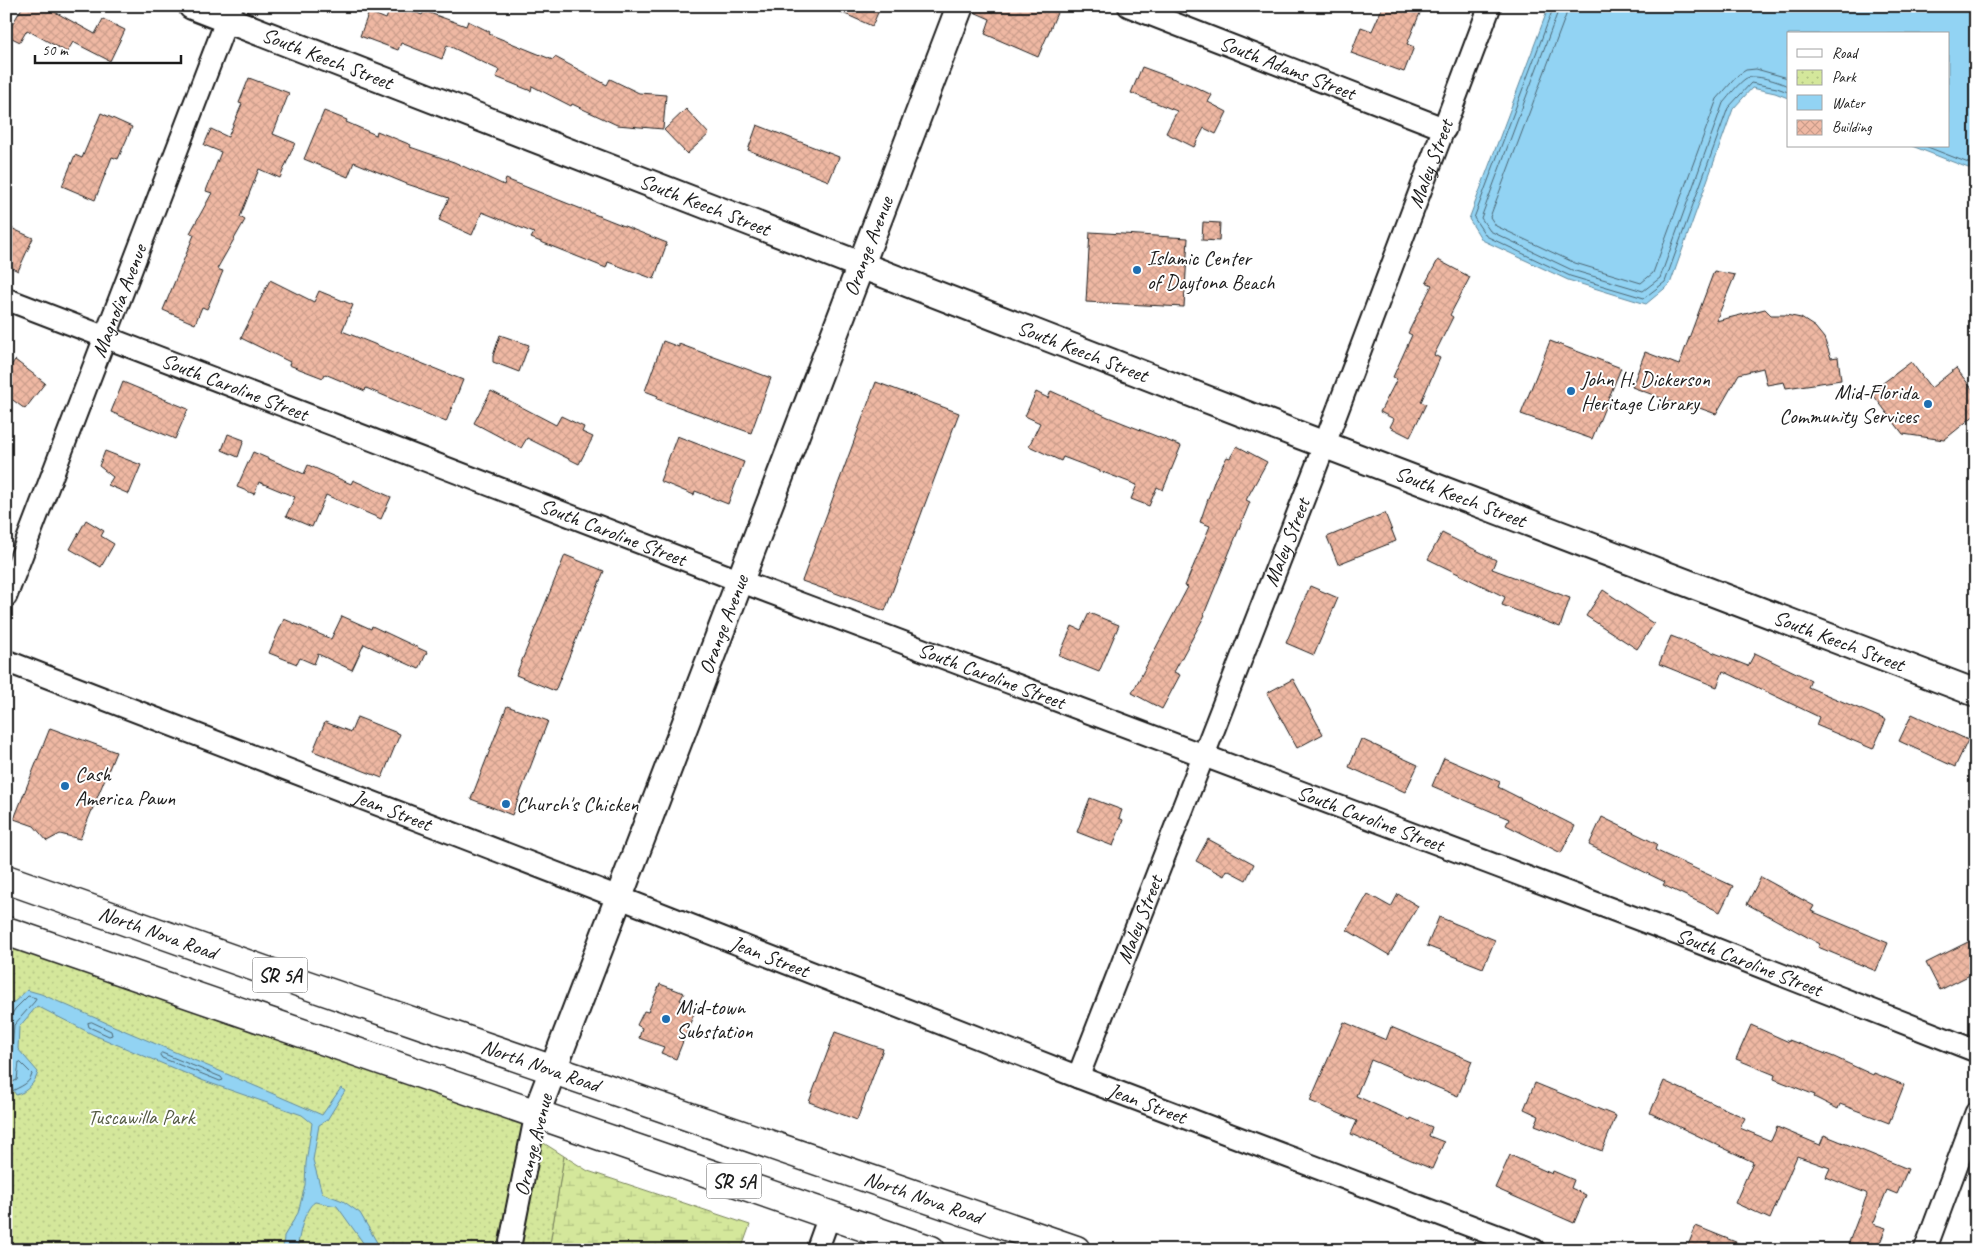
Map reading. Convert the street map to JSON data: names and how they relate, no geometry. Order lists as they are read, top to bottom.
{
  "streets": {
    "main road": ["North Nova Road", "SR 5A"],
    "street": [
      "South Keech Street",
      "South Adams Street",
      "Maley Street",
      "Orange Avenue",
      "Magnolia Avenue",
      "South Caroline Street",
      "Jean Street"
    ]
  },
  "crossings": [
    ["South Keech Street", "Maley Street"],
    ["South Keech Street", "Orange Avenue"],
    ["South Keech Street", "Magnolia Avenue"],
    ["South Adams Street", "Maley Street"],
    ["Maley Street", "South Caroline Street"],
    ["Maley Street", "Jean Street"],
    ["Orange Avenue", "South Caroline Street"],
    ["Orange Avenue", "Jean Street"],
    ["Orange Avenue", "North Nova Road"],
    ["Orange Avenue", "SR 5A"],
    ["Magnolia Avenue", "South Caroline Street"]
  ],
  "parks": ["Tuscawilla Park"],
  "places": [
    "Islamic Center of Daytona Beach",
    "John H. Dickerson Heritage Library",
    "Mid-Florida Community Services",
    "Cash America Pawn",
    "Church's Chicken",
    "Mid-town Substation"
  ],
  "legend": [
    "Road",
    "Park",
    "Water",
    "Building"
  ],
  "scale_bar": "50 m"
}
